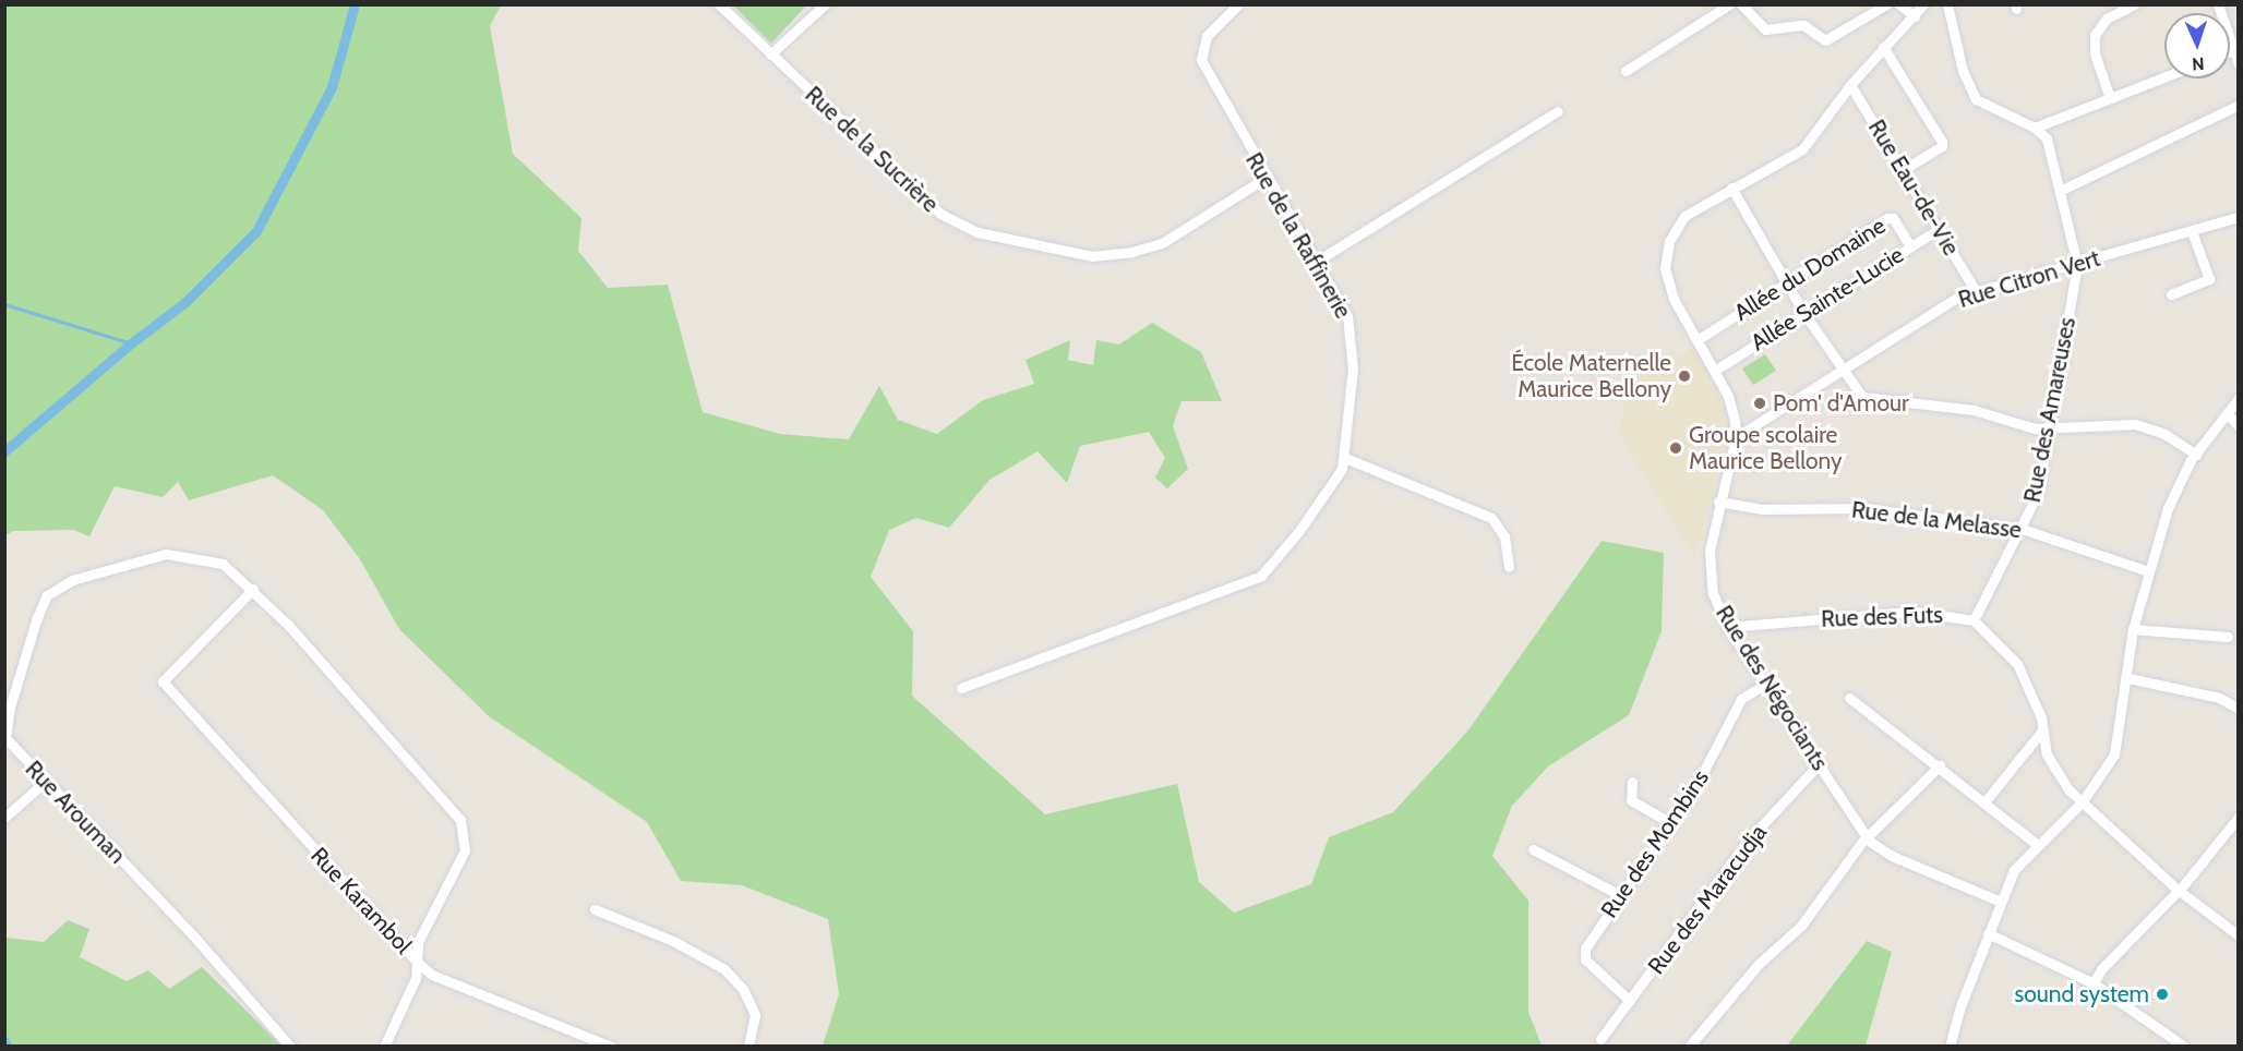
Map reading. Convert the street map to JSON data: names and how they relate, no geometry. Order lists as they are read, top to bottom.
{
  "streets": {
    "street": [
      "Rue de la Sucrière",
      "Rue Eau-de-Vie",
      "Rue de la Raffinerie",
      "Allée du Domaine",
      "Rue Citron Vert",
      "Allée Sainte-Lucie",
      "Rue des Amareuses",
      "Rue de la Melasse",
      "Rue des Futs",
      "Rue des Négociants",
      "Rue Arouman",
      "Rue des Mombins",
      "Rue des Maracudja",
      "Rue Karambol"
    ]
  },
  "crossings": [
    ["Rue de la Sucrière", "Rue de la Raffinerie"],
    ["Rue Eau-de-Vie", "Rue Citron Vert"],
    ["Rue Eau-de-Vie", "Allée Sainte-Lucie"],
    ["Rue Eau-de-Vie", "Rue des Négociants"],
    ["Allée du Domaine", "Allée Sainte-Lucie"],
    ["Allée du Domaine", "Rue des Négociants"],
    ["Rue Citron Vert", "Rue des Amareuses"],
    ["Rue Citron Vert", "Rue des Négociants"],
    ["Allée Sainte-Lucie", "Rue des Négociants"],
    ["Rue des Amareuses", "Rue de la Melasse"],
    ["Rue des Amareuses", "Rue des Futs"],
    ["Rue de la Melasse", "Rue des Négociants"],
    ["Rue des Futs", "Rue des Négociants"],
    ["Rue des Négociants", "Rue des Mombins"],
    ["Rue des Négociants", "Rue des Maracudja"],
    ["Rue Arouman", "Rue Karambol"],
    ["Rue des Mombins", "Rue des Maracudja"]
  ],
  "places": [
    "École Maternelle Maurice Bellony",
    "Pom' d'Amour",
    "Groupe scolaire Maurice Bellony",
    "sound system"
  ],
  "north": "bottom"
}
